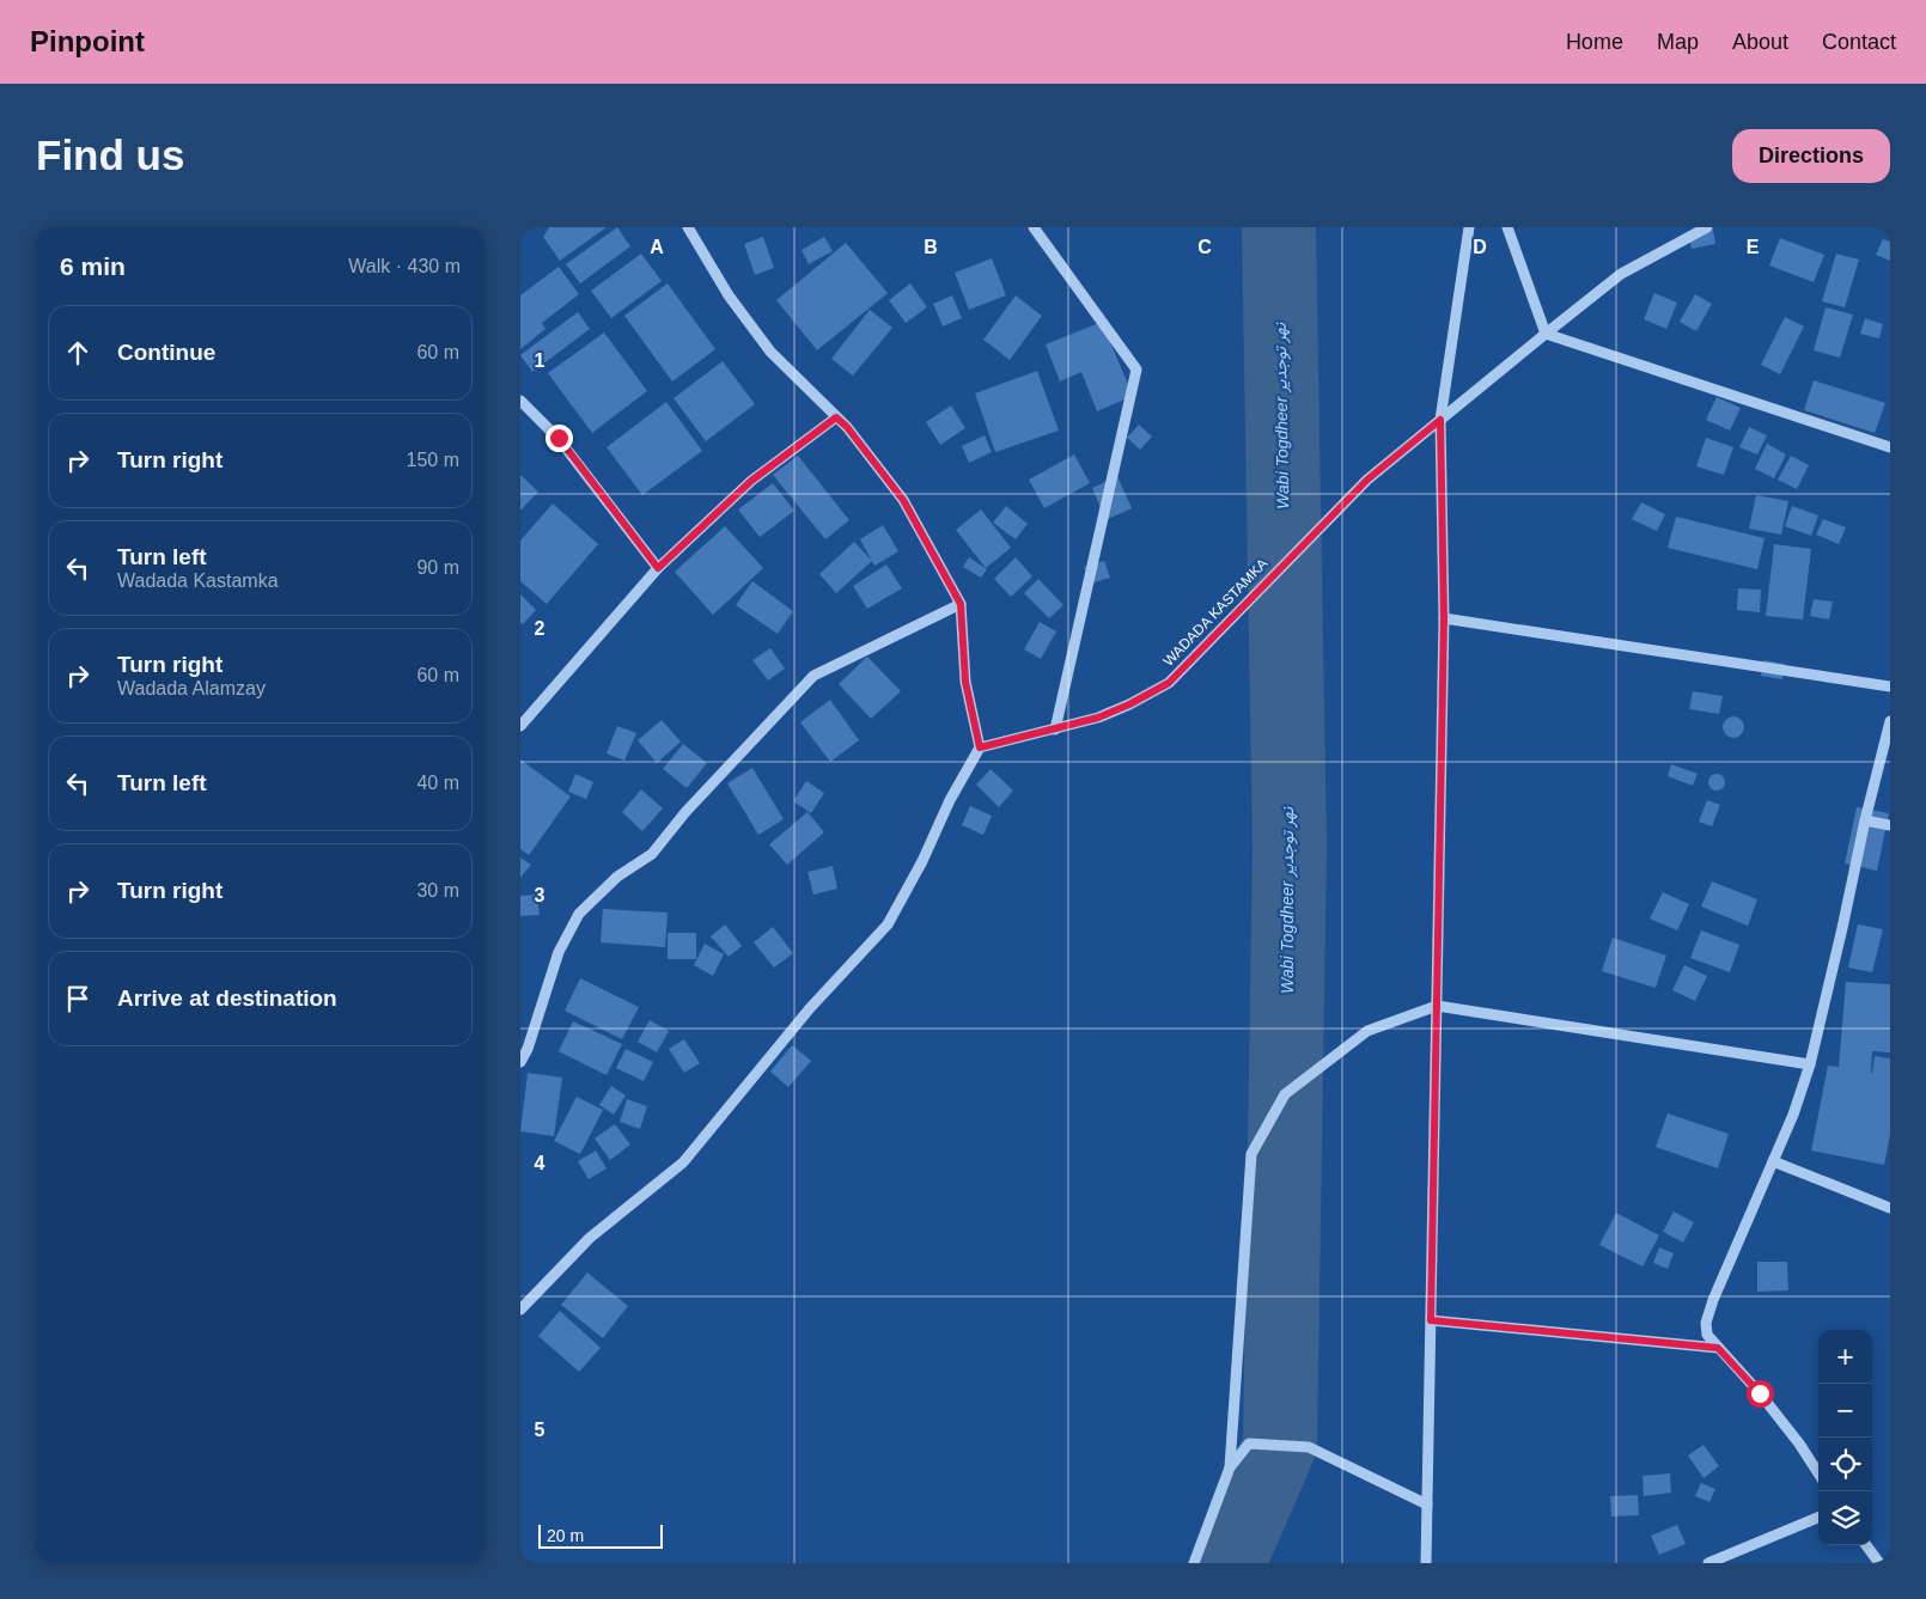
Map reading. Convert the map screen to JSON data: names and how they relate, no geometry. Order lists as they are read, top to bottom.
{
  "streets": {
    "street": ["WADADA KASTAMKA"]
  },
  "water": ["Wabi Togdheer نهر توجدير"],
  "scale_bar": "20 m",
  "page": {
    "header": "Pinpoint",
    "nav": [
      "Home",
      "Map",
      "About",
      "Contact"
    ],
    "buttons": "Directions",
    "title": "Find us",
    "heading": ["6 min", "Walk · 430 m"],
    "list": [
      ["Continue", "60 m"],
      ["Turn right", "150 m"],
      ["Turn left", "Wadada Kastamka", "90 m"],
      ["Turn right", "Wadada Alamzay", "60 m"],
      ["Turn left", "40 m"],
      ["Turn right", "30 m"],
      "Arrive at destination"
    ],
    "map_buttons": ["+", "−"],
    "scale": "20 m"
  },
  "grid": {
    "columns": [
      "A",
      "B",
      "C",
      "D",
      "E"
    ],
    "rows": [
      "1",
      "2",
      "3",
      "4",
      "5"
    ]
  }
}
